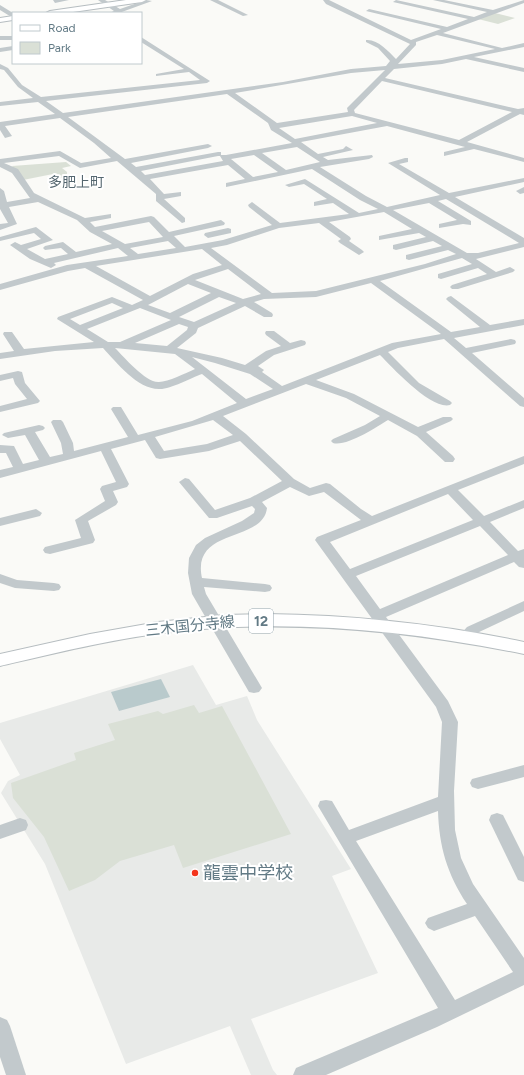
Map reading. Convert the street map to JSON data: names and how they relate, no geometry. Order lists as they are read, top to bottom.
{
  "streets": {
    "main road": ["12", "三木国分寺線"]
  },
  "districts": ["多肥上町"],
  "places": ["龍雲中学校"],
  "legend": ["Road", "Park"]
}
